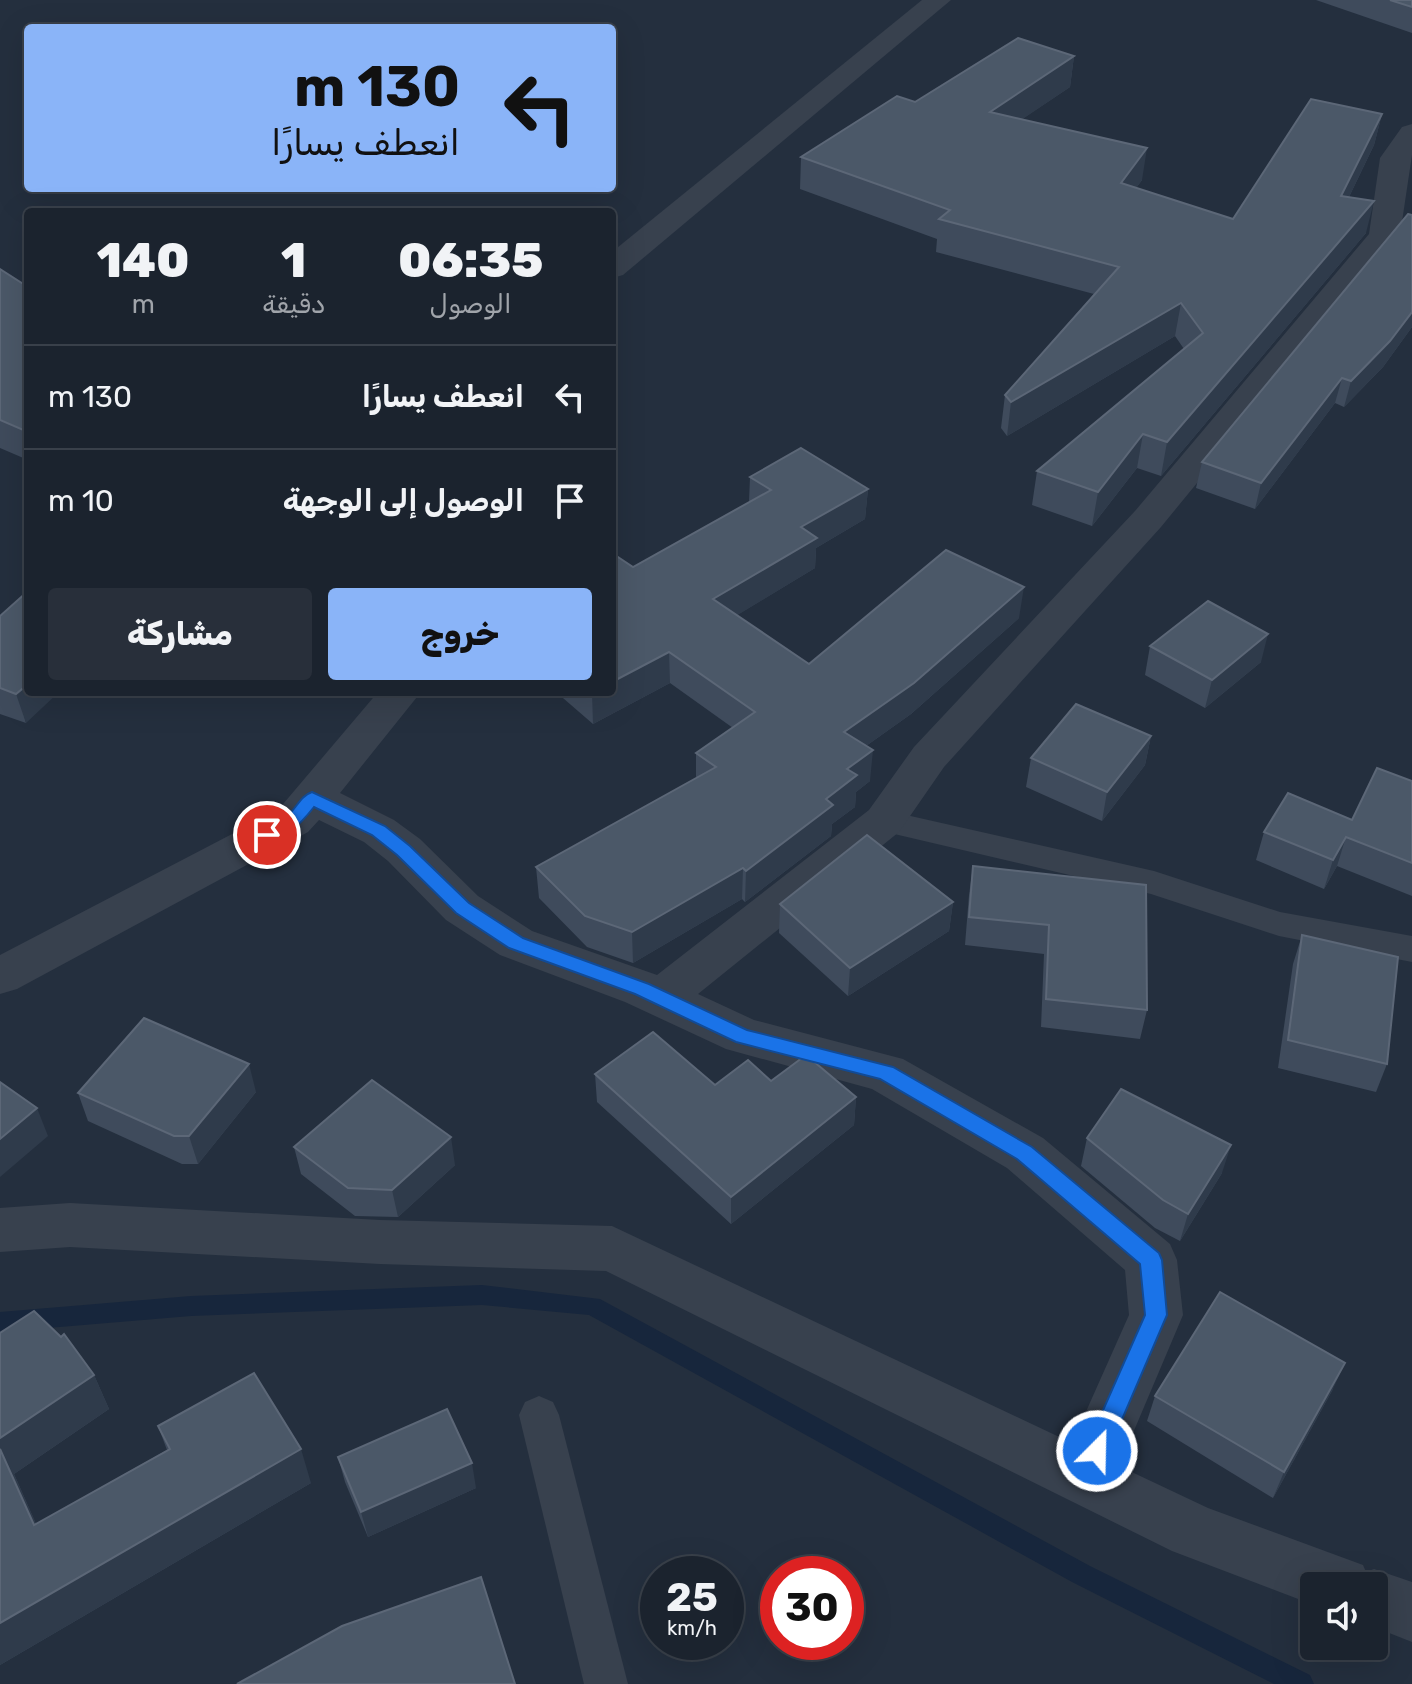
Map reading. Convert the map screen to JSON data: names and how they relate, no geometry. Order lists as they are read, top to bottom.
{
  "page": {
    "turn": ["130 m", "انعطف يسارًا"],
    "eta": [
      "06:35",
      "الوصول",
      "1",
      "دقيقة",
      "140",
      "m"
    ],
    "list": [
      {
        "name": "انعطف يسارًا",
        "value": "130 m"
      },
      {
        "name": "الوصول إلى الوجهة",
        "value": "10 m"
      }
    ],
    "buttons": ["خروج", "مشاركة"],
    "speed": "25 km/h",
    "limit": "30"
  }
}
